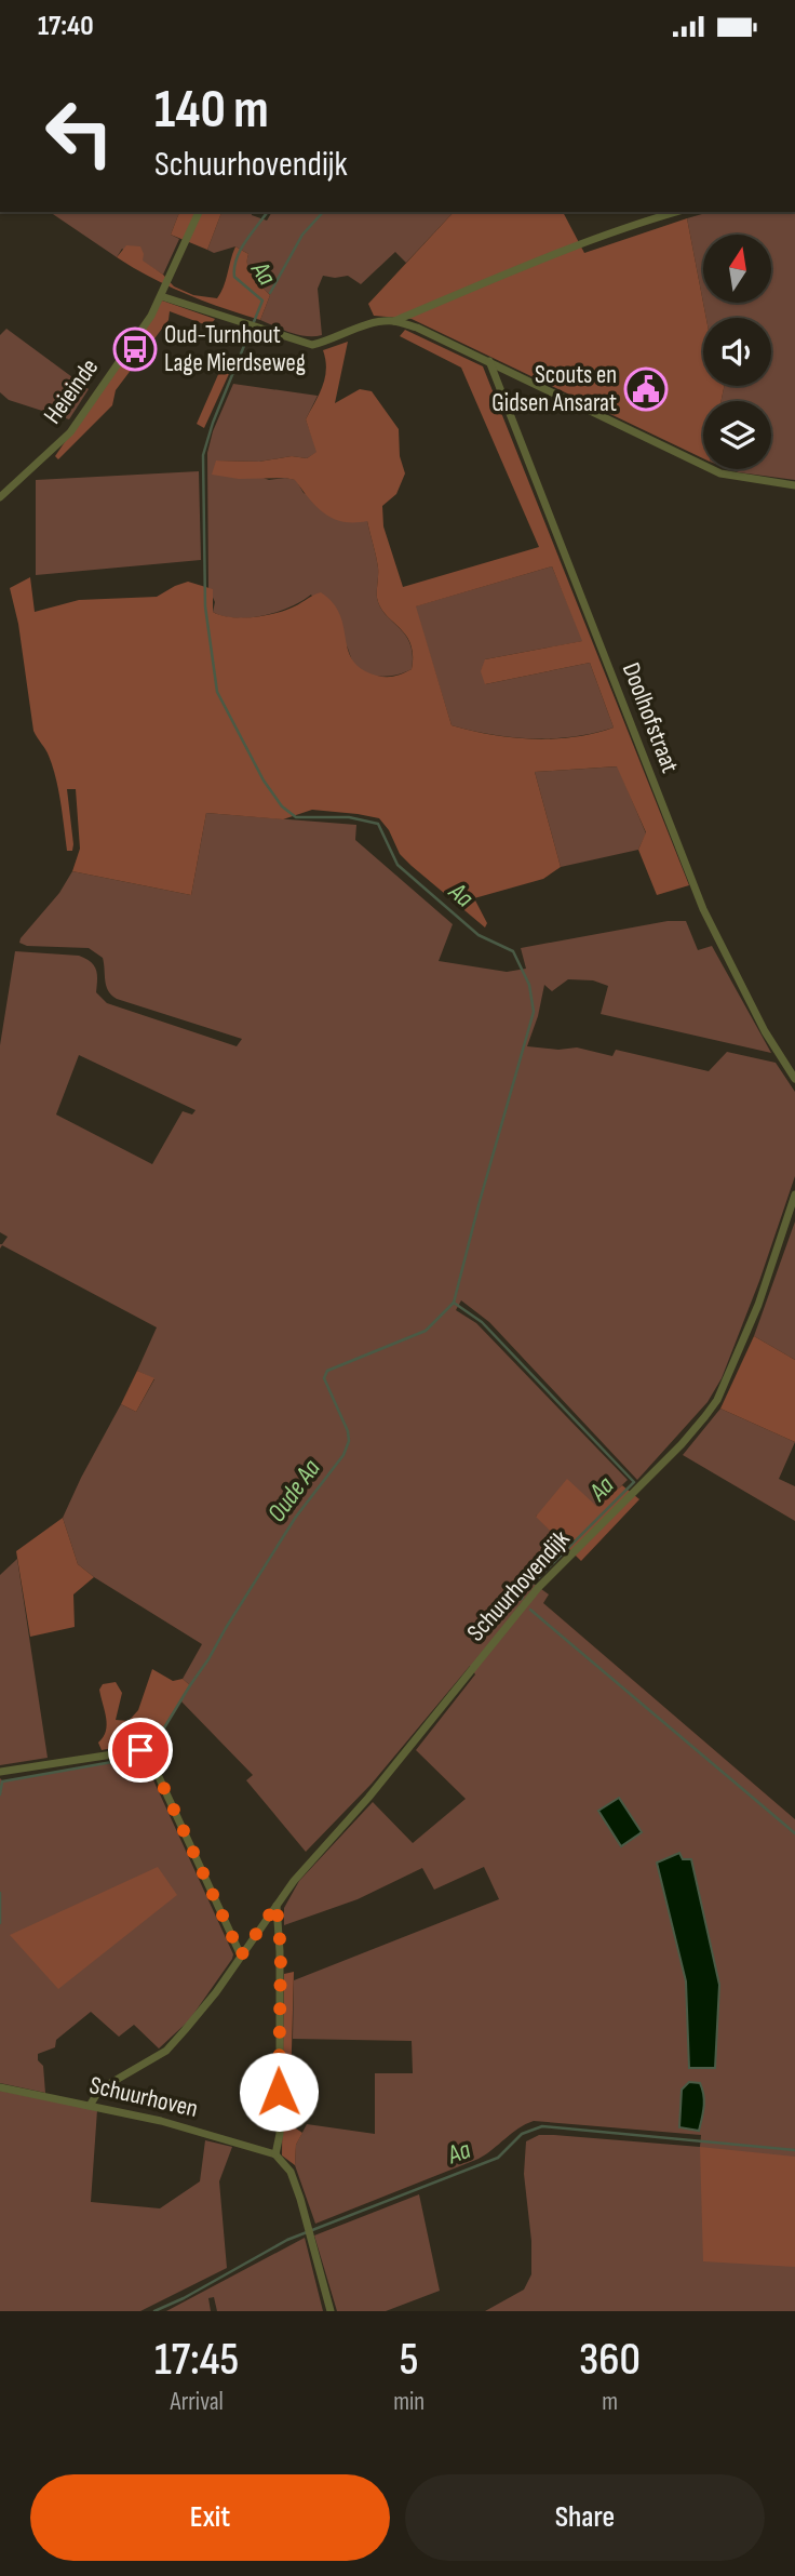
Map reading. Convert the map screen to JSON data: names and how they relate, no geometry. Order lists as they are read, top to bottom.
{
  "streets": {
    "street": [
      "Heieinde",
      "Doolhofstraat",
      "Schuurhovendijk",
      "Schuurhoven"
    ]
  },
  "crossings": [
    ["Schuurhovendijk", "Schuurhoven"]
  ],
  "water": ["Aa", "Oude Aa"],
  "places": {
    "bus stop": ["Oud-Turnhout Lage Mierdseweg"],
    "public building": ["Scouts en Gidsen Ansarat"]
  },
  "north": "top",
  "page": {
    "status": "17:40",
    "turn": ["140 m", "Schuurhovendijk"],
    "eta": [
      "17:45",
      "Arrival",
      "5",
      "min",
      "360",
      "m"
    ],
    "buttons": ["Exit", "Share"]
  }
}
